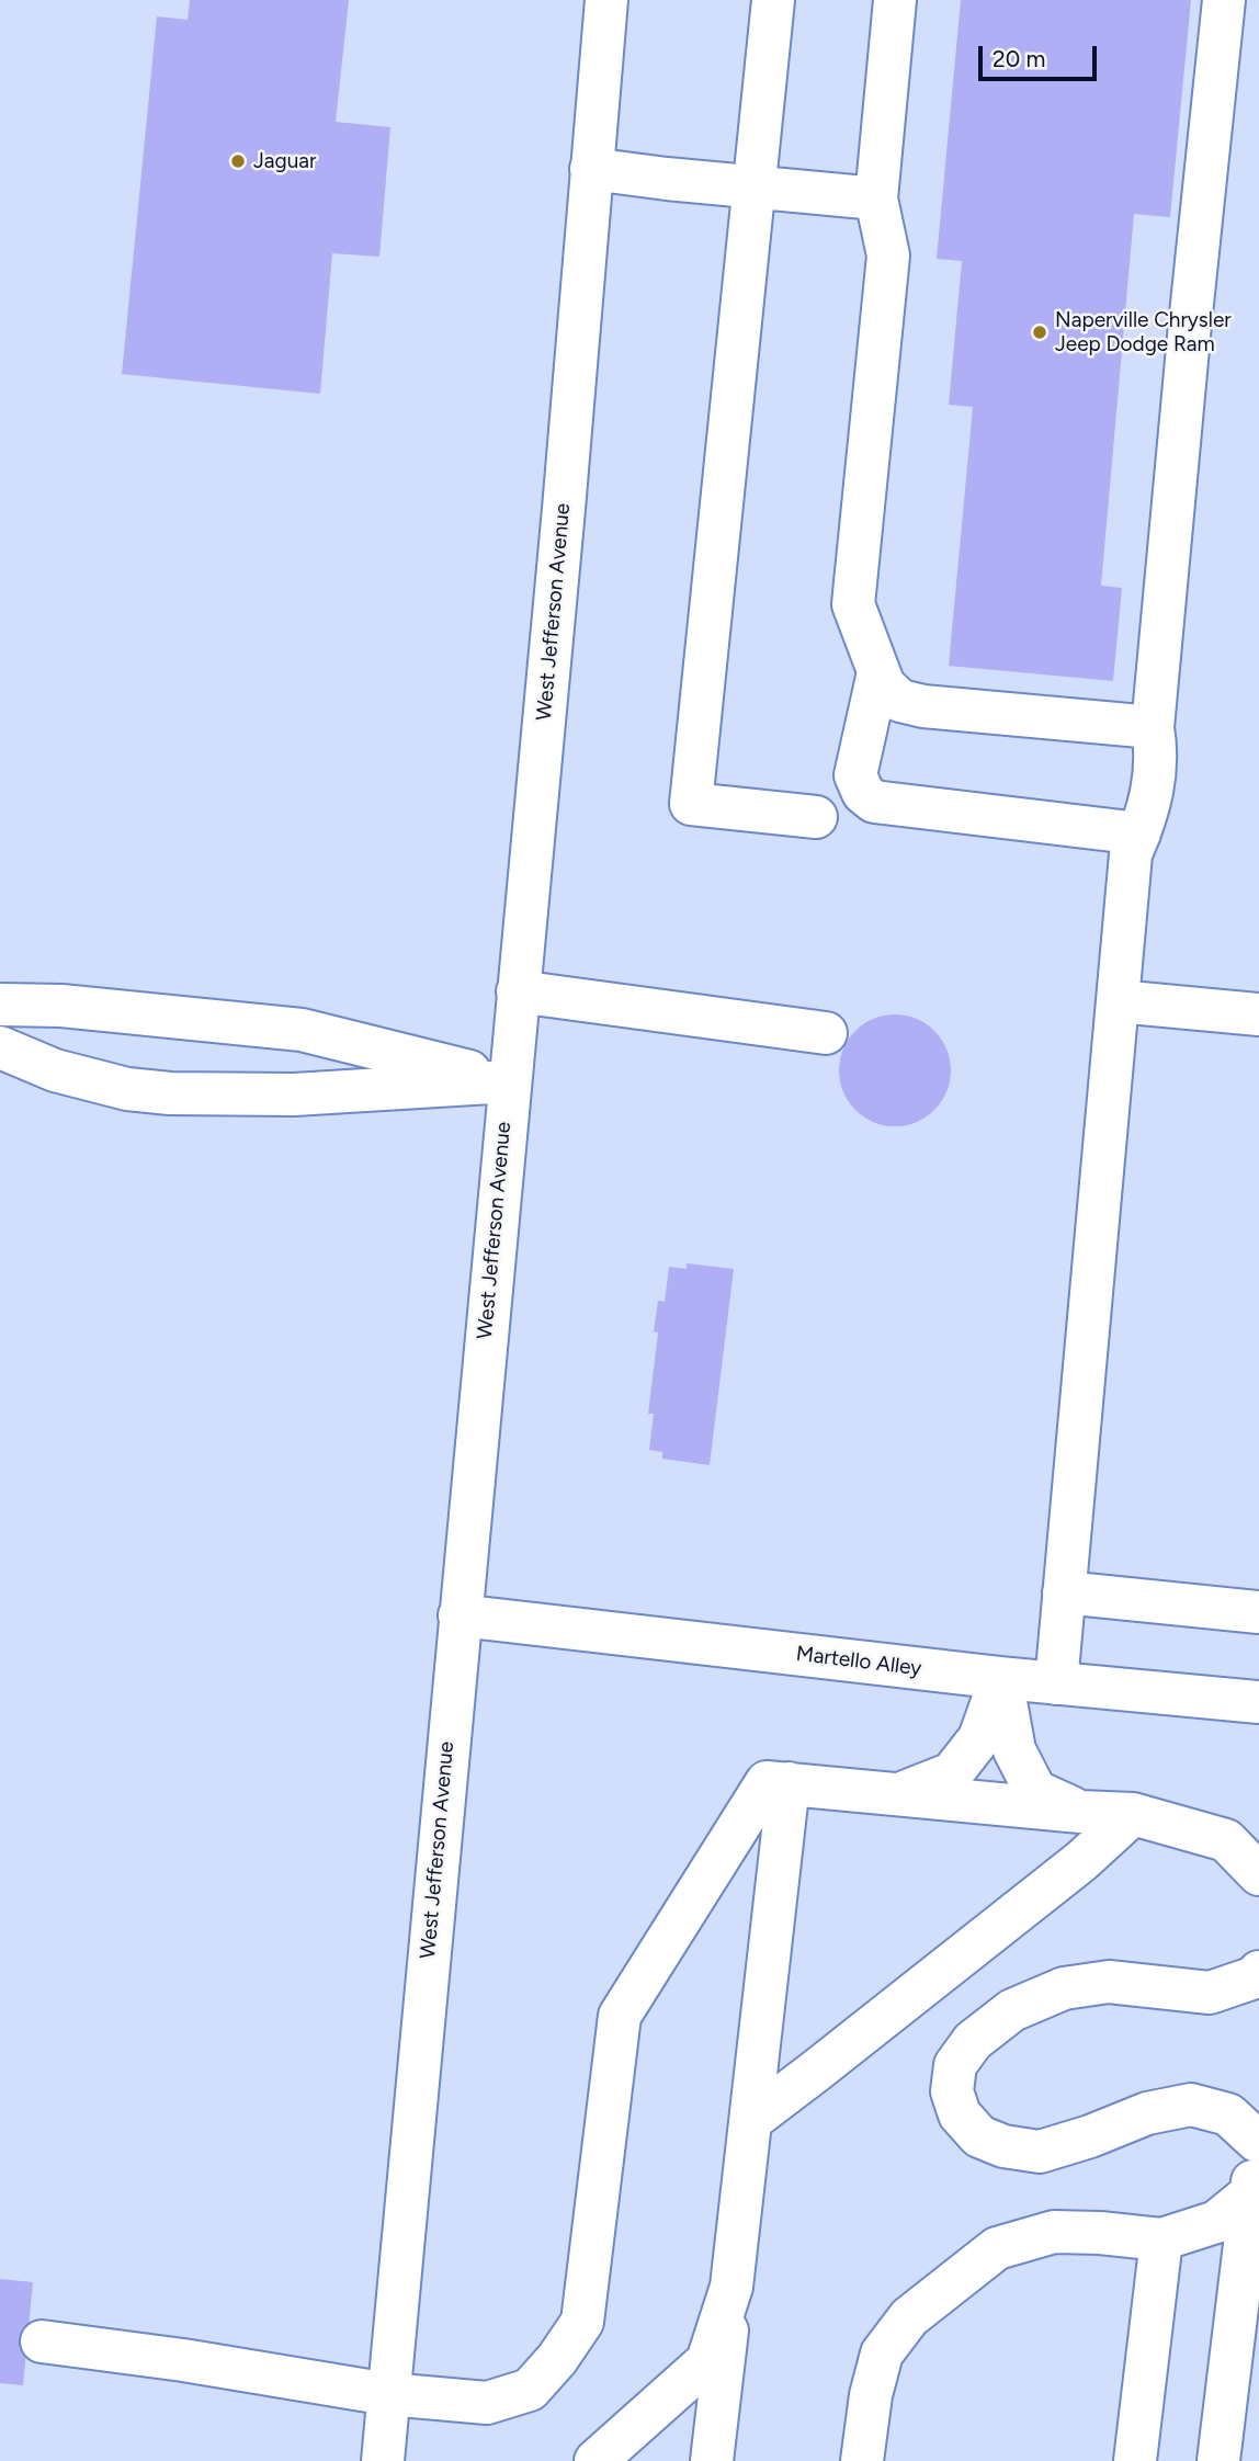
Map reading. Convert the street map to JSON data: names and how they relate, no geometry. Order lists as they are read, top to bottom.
{
  "streets": {
    "street": ["West Jefferson Avenue", "Martello Alley"]
  },
  "crossings": [
    ["West Jefferson Avenue", "Martello Alley"]
  ],
  "places": ["Jaguar", "Naperville Chrysler Jeep Dodge Ram"],
  "scale_bar": "20 m"
}
